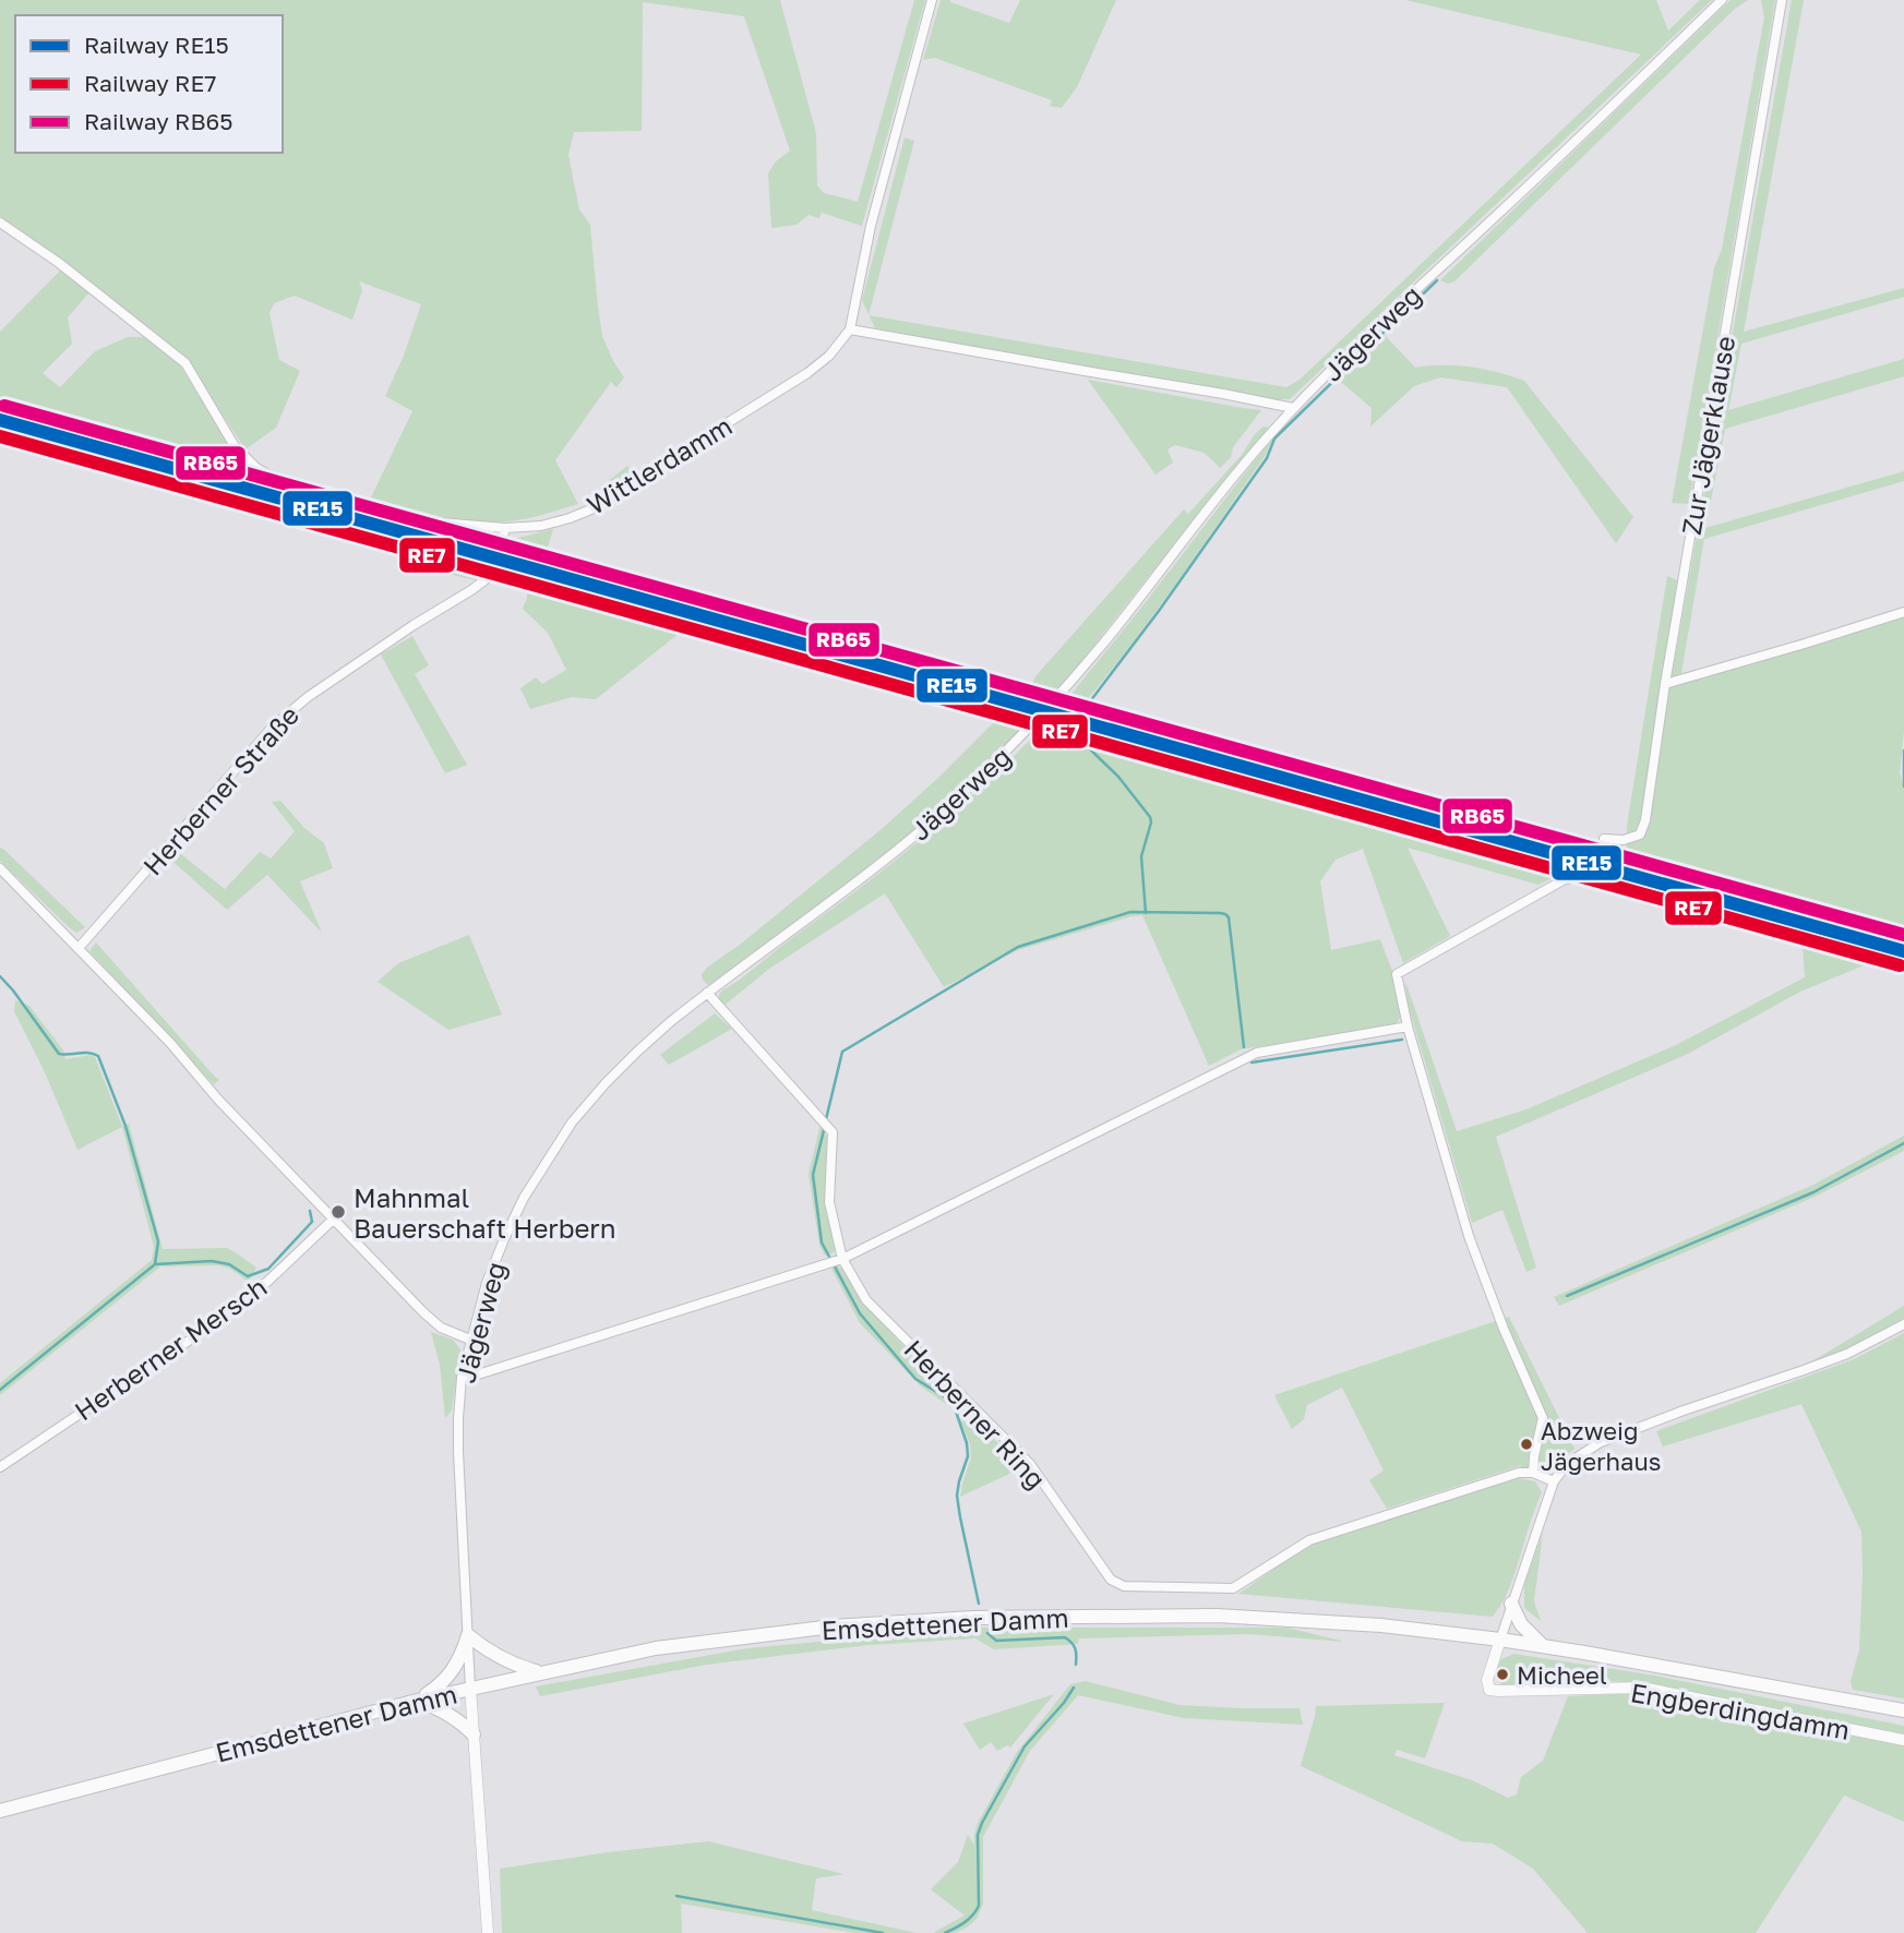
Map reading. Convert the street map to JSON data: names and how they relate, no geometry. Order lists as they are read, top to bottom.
{
  "streets": {
    "main road": ["Emsdettener Damm"],
    "street": [
      "Jägerweg",
      "Zur Jägerklause",
      "Wittlerdamm",
      "Herberner Straße",
      "Herberner Mersch",
      "Herberner Ring",
      "Engberdingdamm"
    ]
  },
  "crossings": [
    ["Jägerweg", "Herberner Ring"],
    ["Jägerweg", "Emsdettener Damm"],
    ["Emsdettener Damm", "Engberdingdamm"]
  ],
  "places": ["Mahnmal Bauerschaft Herbern", "Abzweig Jägerhaus", "Micheel"],
  "lines": ["rail line RB65", "rail line RE15", "rail line RE7"],
  "legend": ["Railway RE15", "Railway RE7", "Railway RB65"]
}
